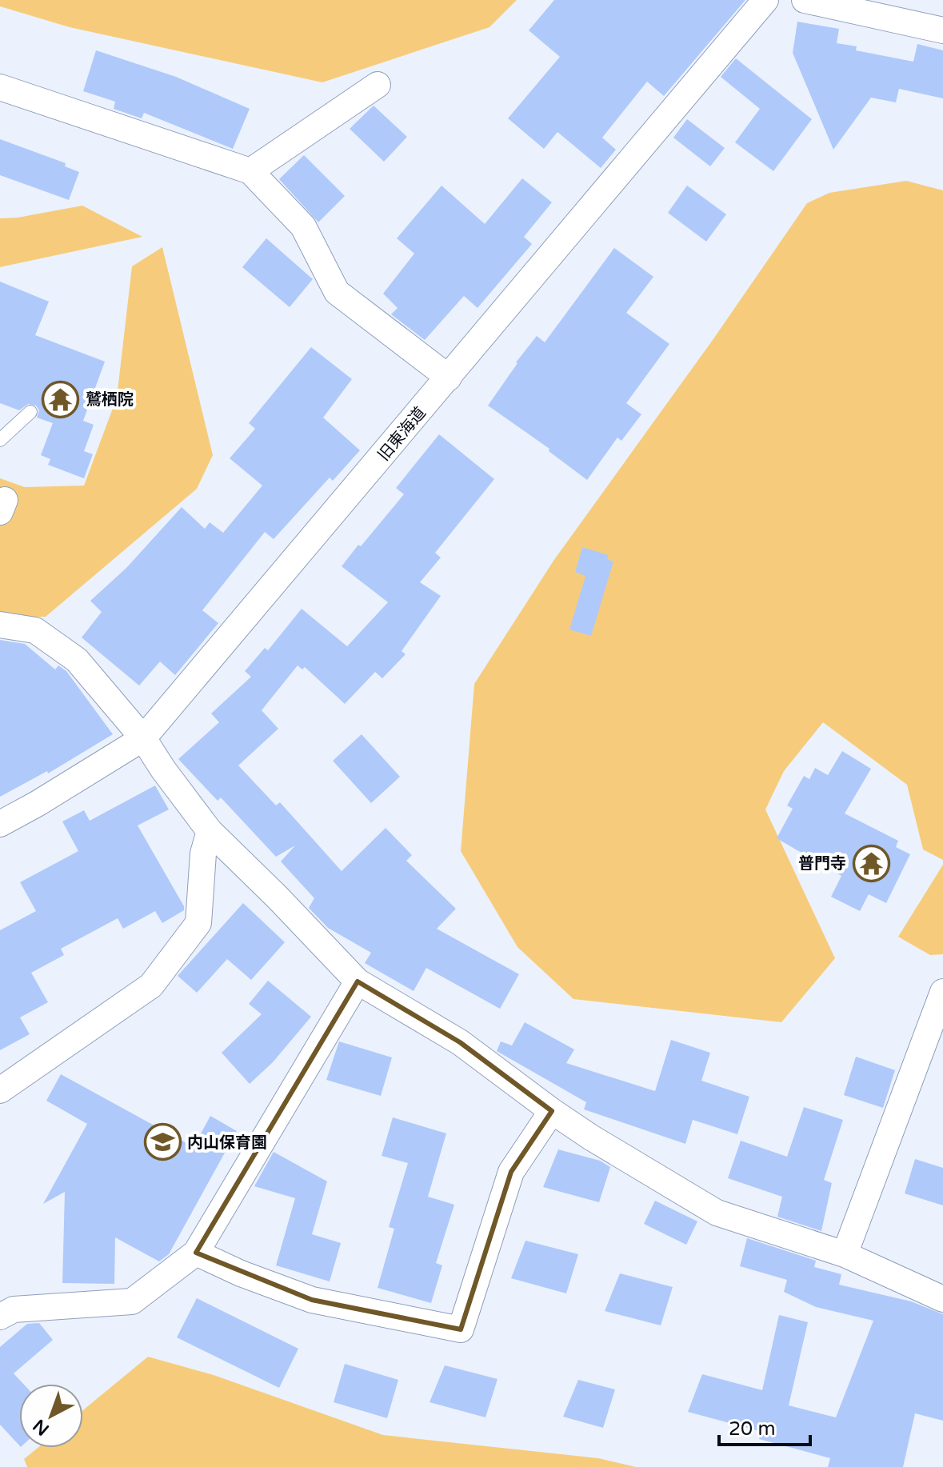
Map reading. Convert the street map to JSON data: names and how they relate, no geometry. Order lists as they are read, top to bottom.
{
  "streets": {
    "street": ["旧東海道"]
  },
  "places": {
    "temple": ["鷲栖院", "普門寺"],
    "school or university": ["内山保育園"]
  },
  "scale_bar": "20 m",
  "north": "bottom left"
}
